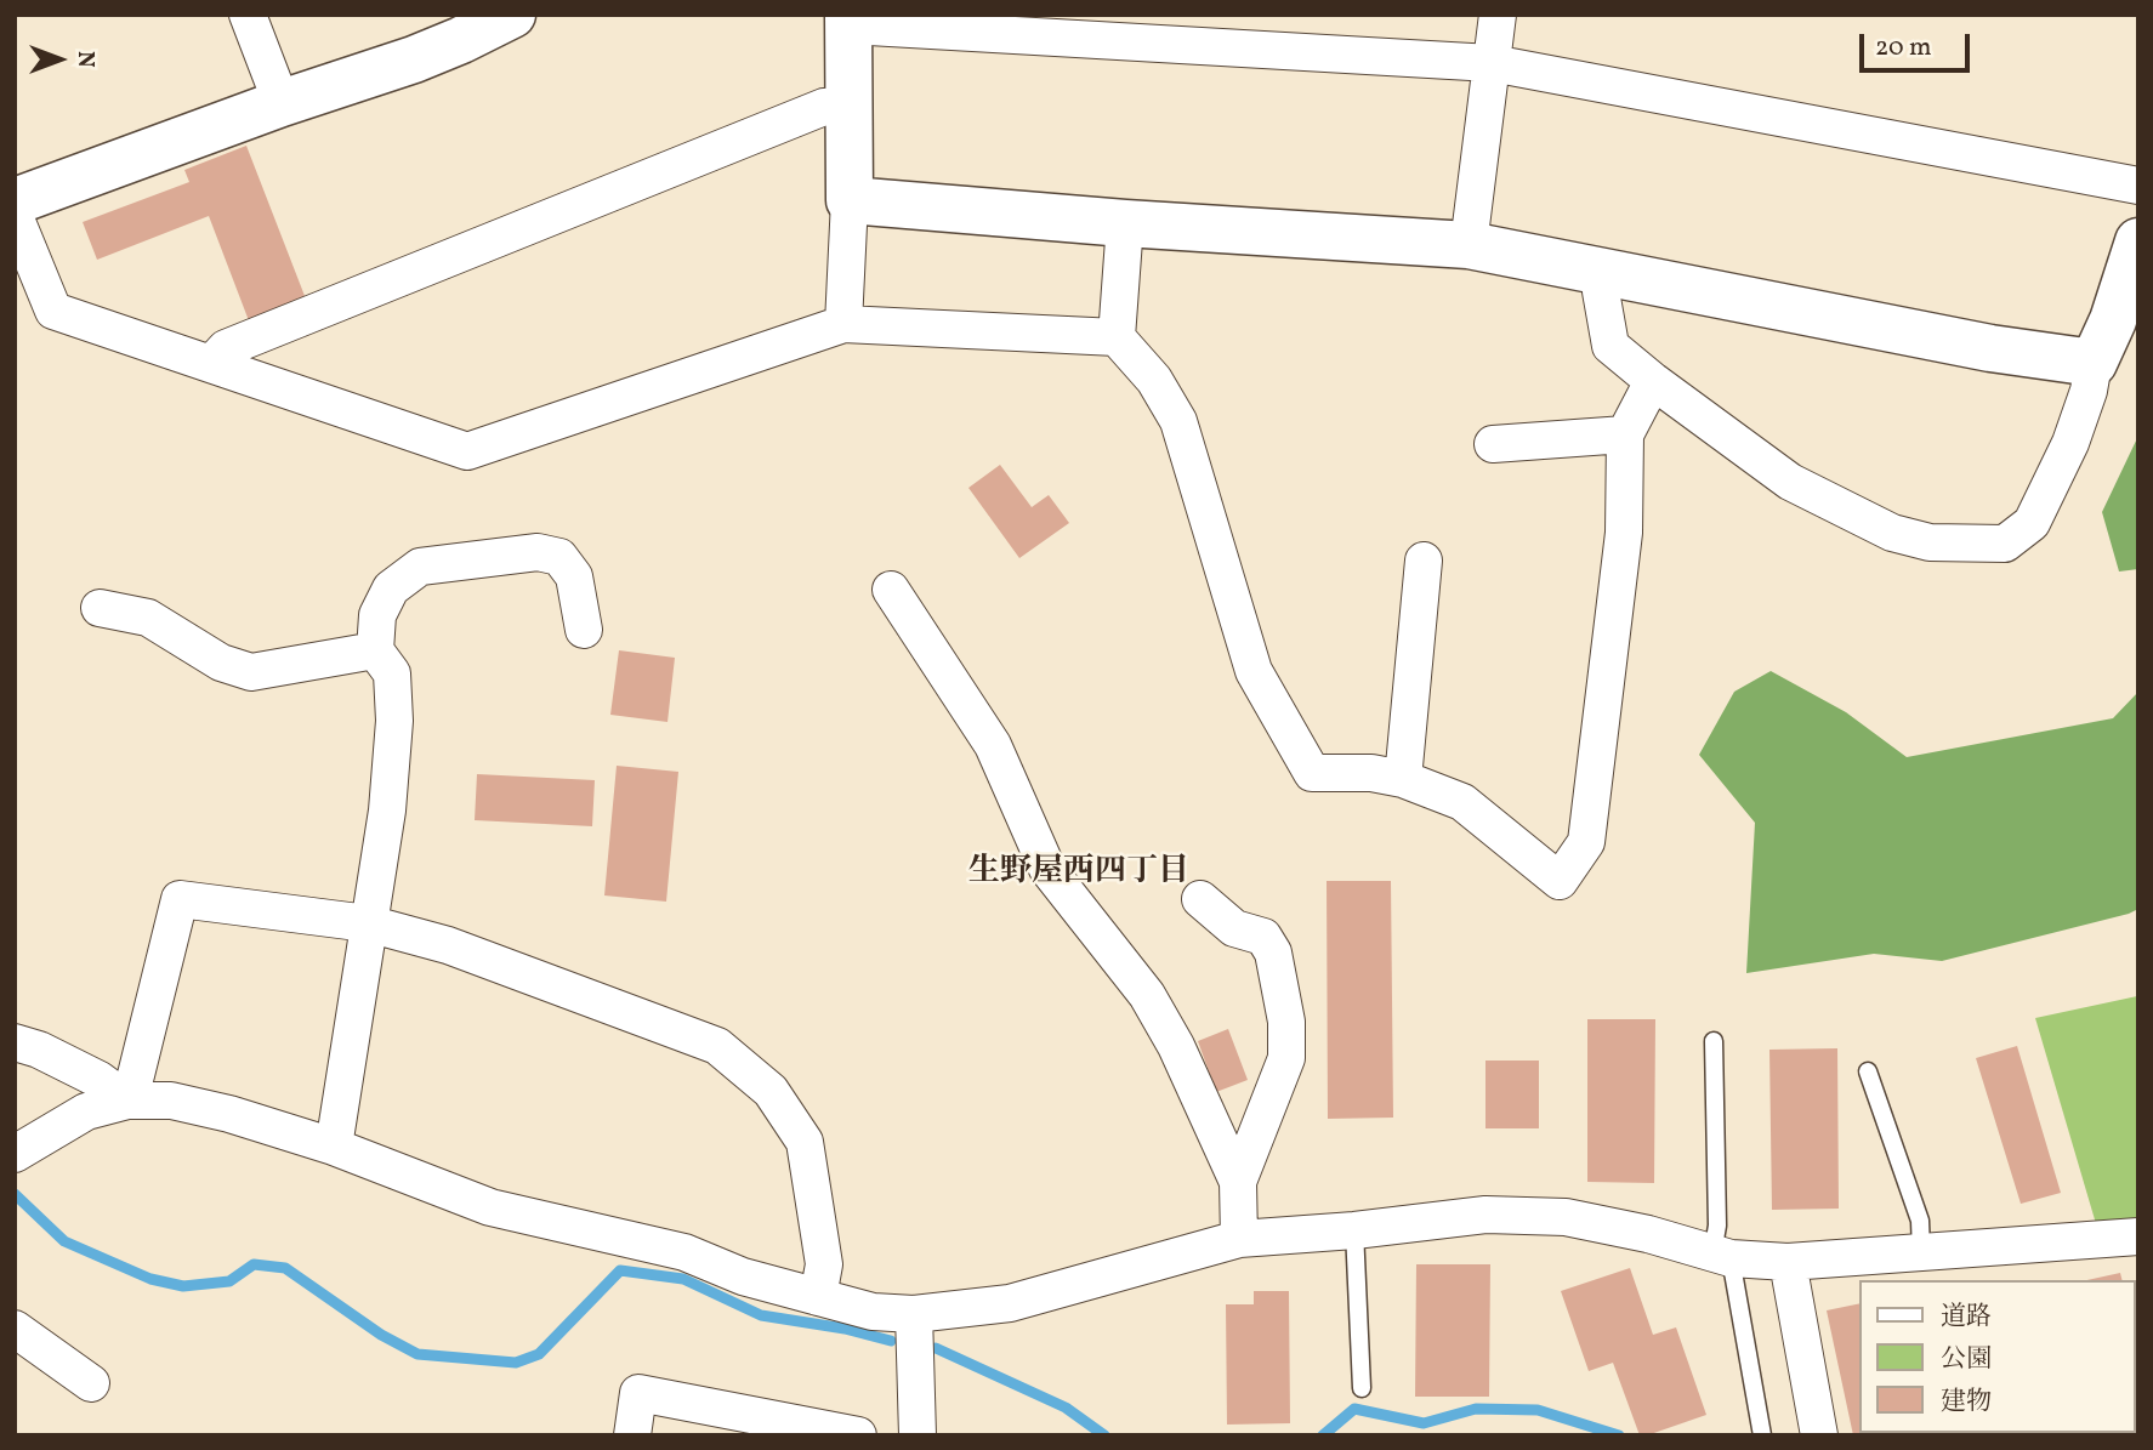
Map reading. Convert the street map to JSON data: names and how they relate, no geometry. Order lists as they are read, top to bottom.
{
  "districts": ["生野屋西四丁目"],
  "legend": ["道路", "公園", "建物"],
  "scale_bar": "20 m",
  "north": "right"
}
